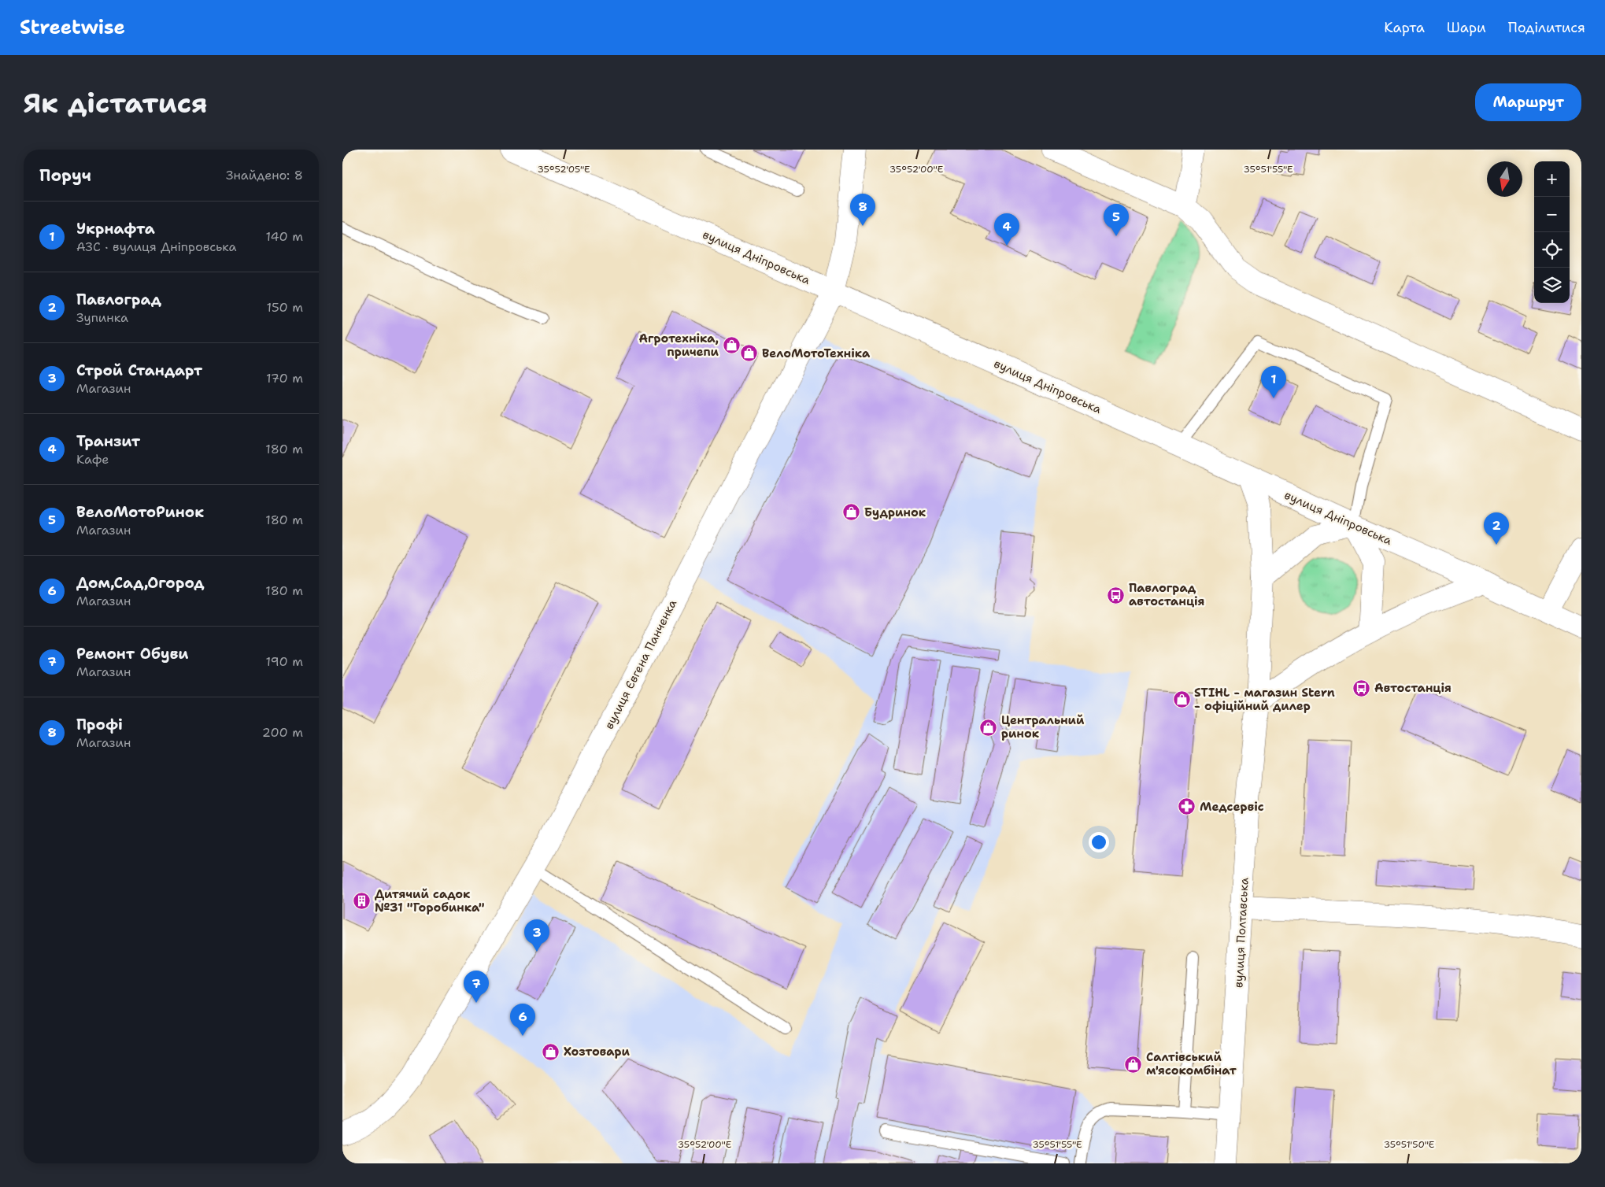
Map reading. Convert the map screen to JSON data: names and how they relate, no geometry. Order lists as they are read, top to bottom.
{
  "streets": {
    "main road": ["вулиця Дніпровська", "вулиця Євгена Панченка", "вулиця Полтавська"]
  },
  "crossings": [
    ["вулиця Дніпровська", "вулиця Євгена Панченка"],
    ["вулиця Дніпровська", "вулиця Полтавська"]
  ],
  "places": {
    "shop": [
      "Агротехніка, причепи",
      "ВелоМотоТехніка",
      "Будринок",
      "STIHL - магазин Stern - офіційний дилер",
      "Центральний ринок",
      "Хозтовари",
      "Салтівський м'ясокомбінат"
    ],
    "bus stop": ["Павлоград автостанція", "Автостанція"],
    "pharmacy": ["Медсервіс"],
    "building": ["Дитячий садок №31 \"Горобинка\""]
  },
  "north": "bottom",
  "page": {
    "header": "Streetwise",
    "nav": ["Карта", "Шари", "Поділитися"],
    "buttons": "Маршрут",
    "title": "Як дістатися",
    "heading": ["Поруч", "Знайдено: 8"],
    "map_buttons": ["+", "−"],
    "pins": [
      "8",
      "5",
      "4",
      "1",
      "2",
      "3",
      "7",
      "6"
    ],
    "list": [
      {
        "mark": "1",
        "name": "Укрнафта",
        "note": "АЗС · вулиця Дніпровська",
        "value": "140 m"
      },
      {
        "mark": "2",
        "name": "Павлоград",
        "note": "Зупинка",
        "value": "150 m"
      },
      {
        "mark": "3",
        "name": "Строй Стандарт",
        "note": "Магазин",
        "value": "170 m"
      },
      {
        "mark": "4",
        "name": "Транзит",
        "note": "Кафе",
        "value": "180 m"
      },
      {
        "mark": "5",
        "name": "ВелоМотоРинок",
        "note": "Магазин",
        "value": "180 m"
      },
      {
        "mark": "6",
        "name": "Дом,Сад,Огород",
        "note": "Магазин",
        "value": "180 m"
      },
      {
        "mark": "7",
        "name": "Ремонт Обуви",
        "note": "Магазин",
        "value": "190 m"
      },
      {
        "mark": "8",
        "name": "Профі",
        "note": "Магазин",
        "value": "200 m"
      }
    ]
  },
  "coordinates": [
    "35°52'05\"E",
    "35°52'00\"E",
    "35°51'55\"E",
    "35°51'50\"E"
  ]
}
